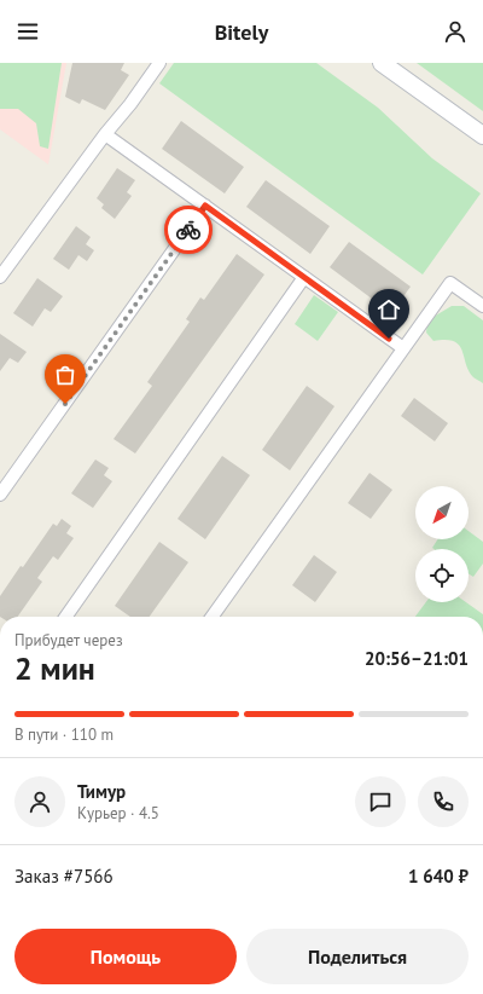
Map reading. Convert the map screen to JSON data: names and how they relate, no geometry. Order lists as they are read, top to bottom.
{
  "north": "bottom left",
  "page": {
    "header": "Bitely",
    "heading": ["2 мин", "Прибудет через", "20:56–21:01"],
    "panel": [
      "Тимур",
      "Курьер · 4.5",
      "Заказ #7566",
      "1 640 ₽"
    ],
    "bar": "В пути · 110 m",
    "buttons": ["Помощь", "Поделиться"]
  }
}
